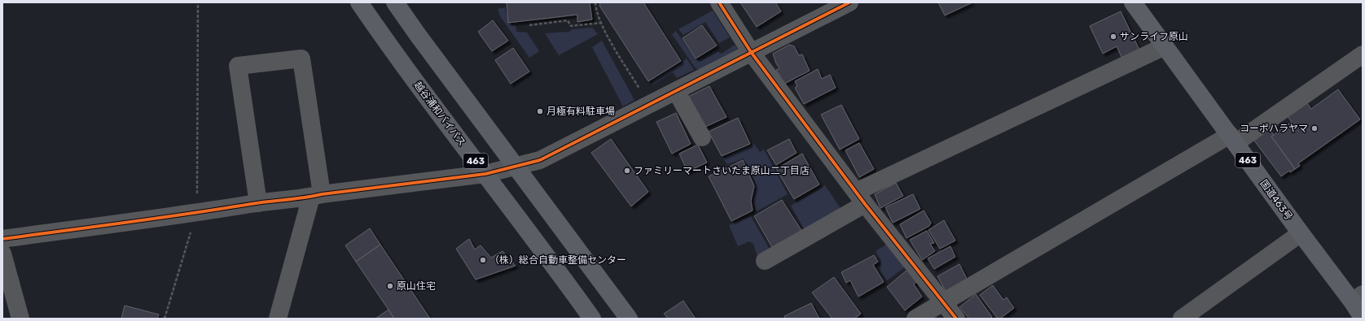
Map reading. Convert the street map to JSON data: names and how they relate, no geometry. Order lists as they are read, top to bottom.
{
  "streets": {
    "highway": ["越谷浦和バイパス", "463", "国道463号"]
  },
  "places": [
    "サンライフ原山",
    "月極有料駐車場",
    "コーポハラヤマ",
    "ファミリーマートさいたま原山二丁目店",
    "（株）総合自動車整備センター",
    "原山住宅"
  ]
}
